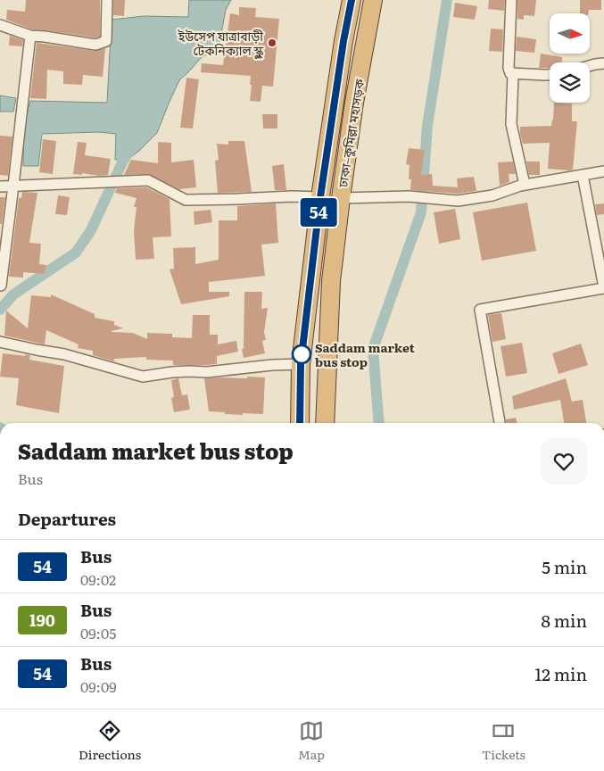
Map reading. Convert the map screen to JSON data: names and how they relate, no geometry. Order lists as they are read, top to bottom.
{
  "streets": {
    "highway": ["ঢাকা–কুমিল্লা মহাসড়ক"]
  },
  "places": ["ইউসেপ যাত্রাবাড়ী টেকনিক্যাল স্কুল", "Saddam market bus stop"],
  "lines": ["bus line 54"],
  "north": "right",
  "page": {
    "on_map": "54",
    "heading": [
      ["Saddam market bus stop", "Bus"],
      "Departures"
    ],
    "list": [
      {
        "mark": "54",
        "name": "Bus",
        "note": "09:02",
        "value": "5 min"
      },
      {
        "mark": "190",
        "name": "Bus",
        "note": "09:05",
        "value": "8 min"
      },
      {
        "mark": "54",
        "name": "Bus",
        "note": "09:09",
        "value": "12 min"
      }
    ],
    "tabs": ["Directions", "Map", "Tickets"]
  }
}
